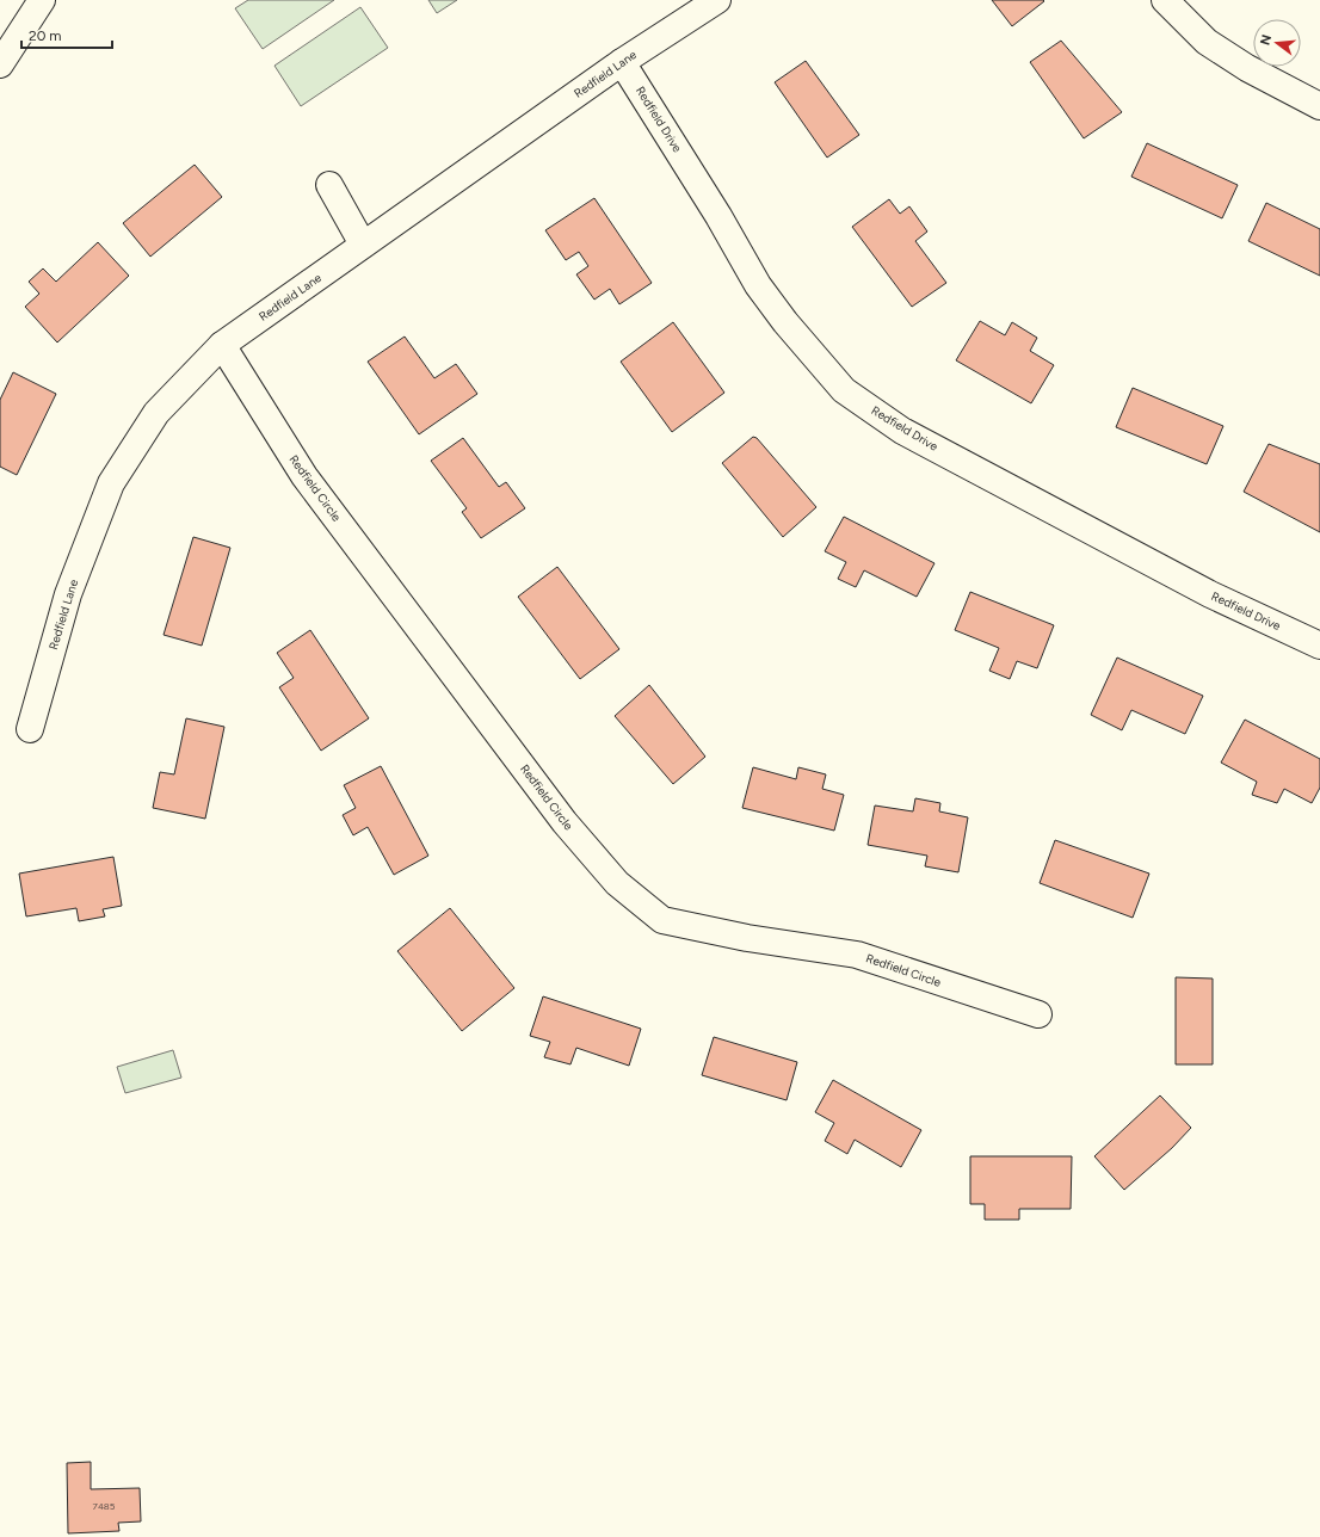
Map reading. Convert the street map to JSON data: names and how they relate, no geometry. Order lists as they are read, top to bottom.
{
  "streets": {
    "street": ["Redfield Lane", "Redfield Drive", "Redfield Circle"]
  },
  "crossings": [
    ["Redfield Lane", "Redfield Drive"],
    ["Redfield Lane", "Redfield Circle"]
  ],
  "house_numbers": ["7485"],
  "scale_bar": "20 m",
  "north": "left"
}
